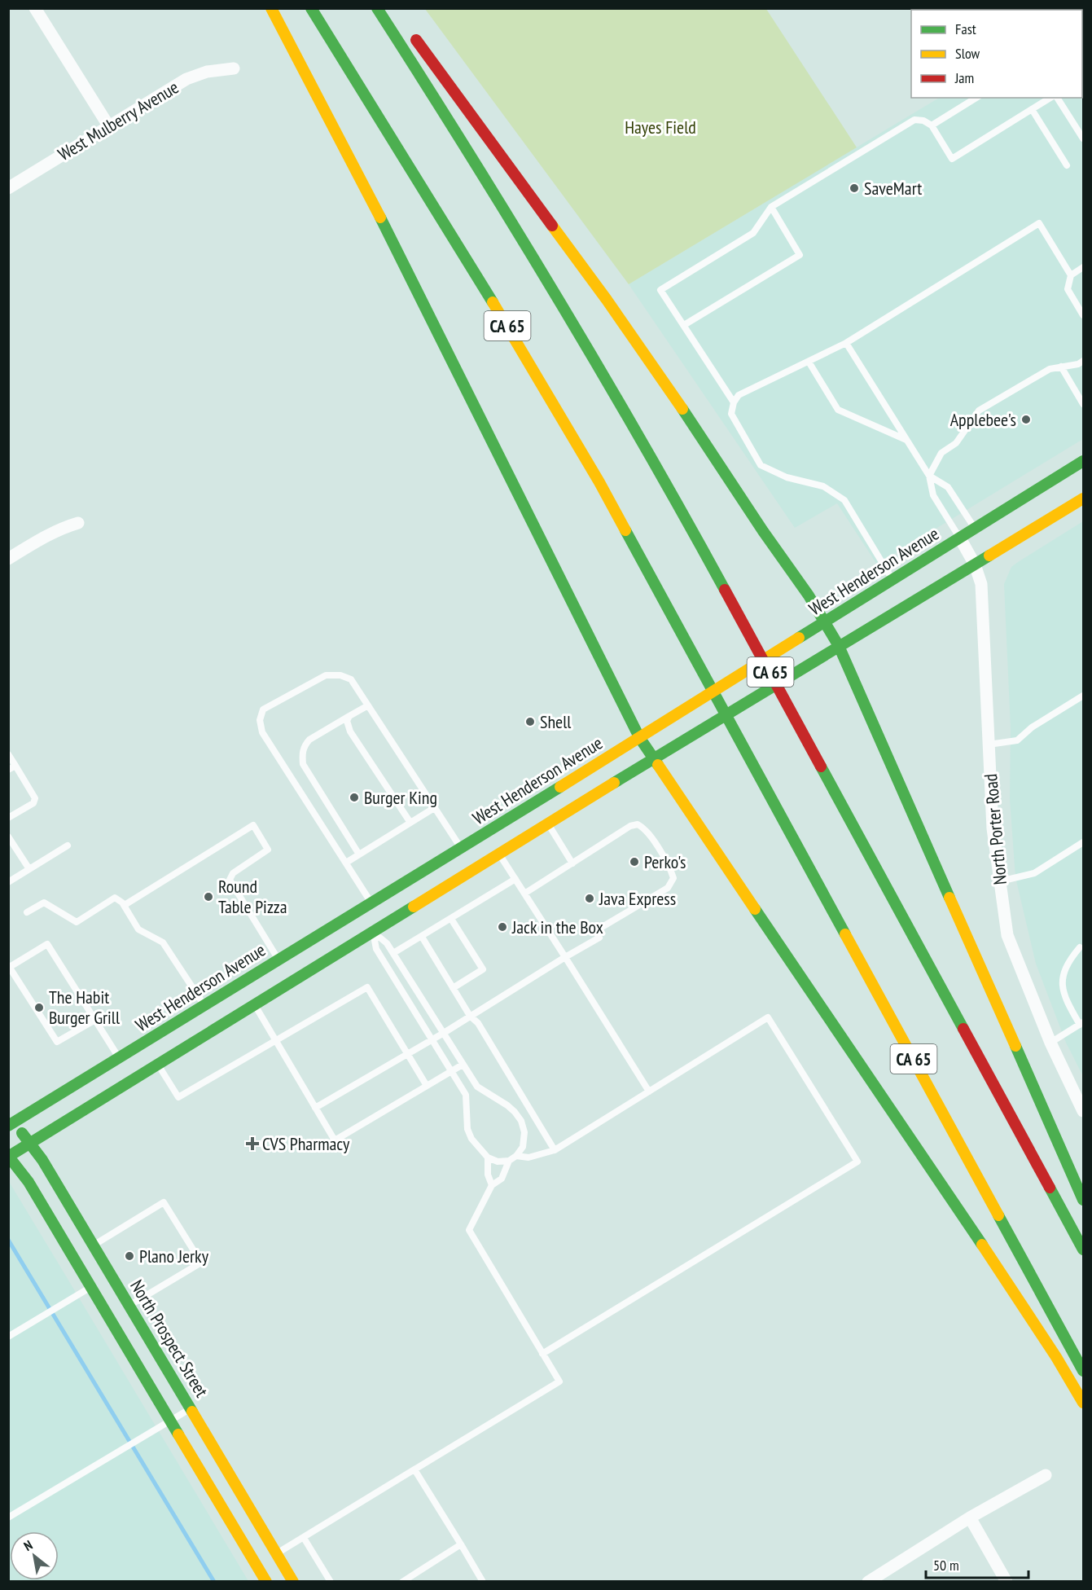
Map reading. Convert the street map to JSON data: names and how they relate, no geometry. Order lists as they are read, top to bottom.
{
  "streets": {
    "main road": ["CA 65", "West Henderson Avenue", "North Prospect Street"],
    "street": ["West Mulberry Avenue", "North Porter Road"]
  },
  "crossings": [
    ["West Henderson Avenue", "North Porter Road"],
    ["West Henderson Avenue", "North Prospect Street"]
  ],
  "parks": ["Hayes Field"],
  "places": {
    "other": [
      "SaveMart",
      "Applebee's",
      "Shell",
      "Burger King",
      "Perko's",
      "Round Table Pizza",
      "Java Express",
      "Jack in the Box",
      "The Habit Burger Grill",
      "Plano Jerky"
    ],
    "health": ["CVS Pharmacy"]
  },
  "legend": ["Fast", "Slow", "Jam"],
  "scale_bar": "50 m",
  "north": "top left"
}
